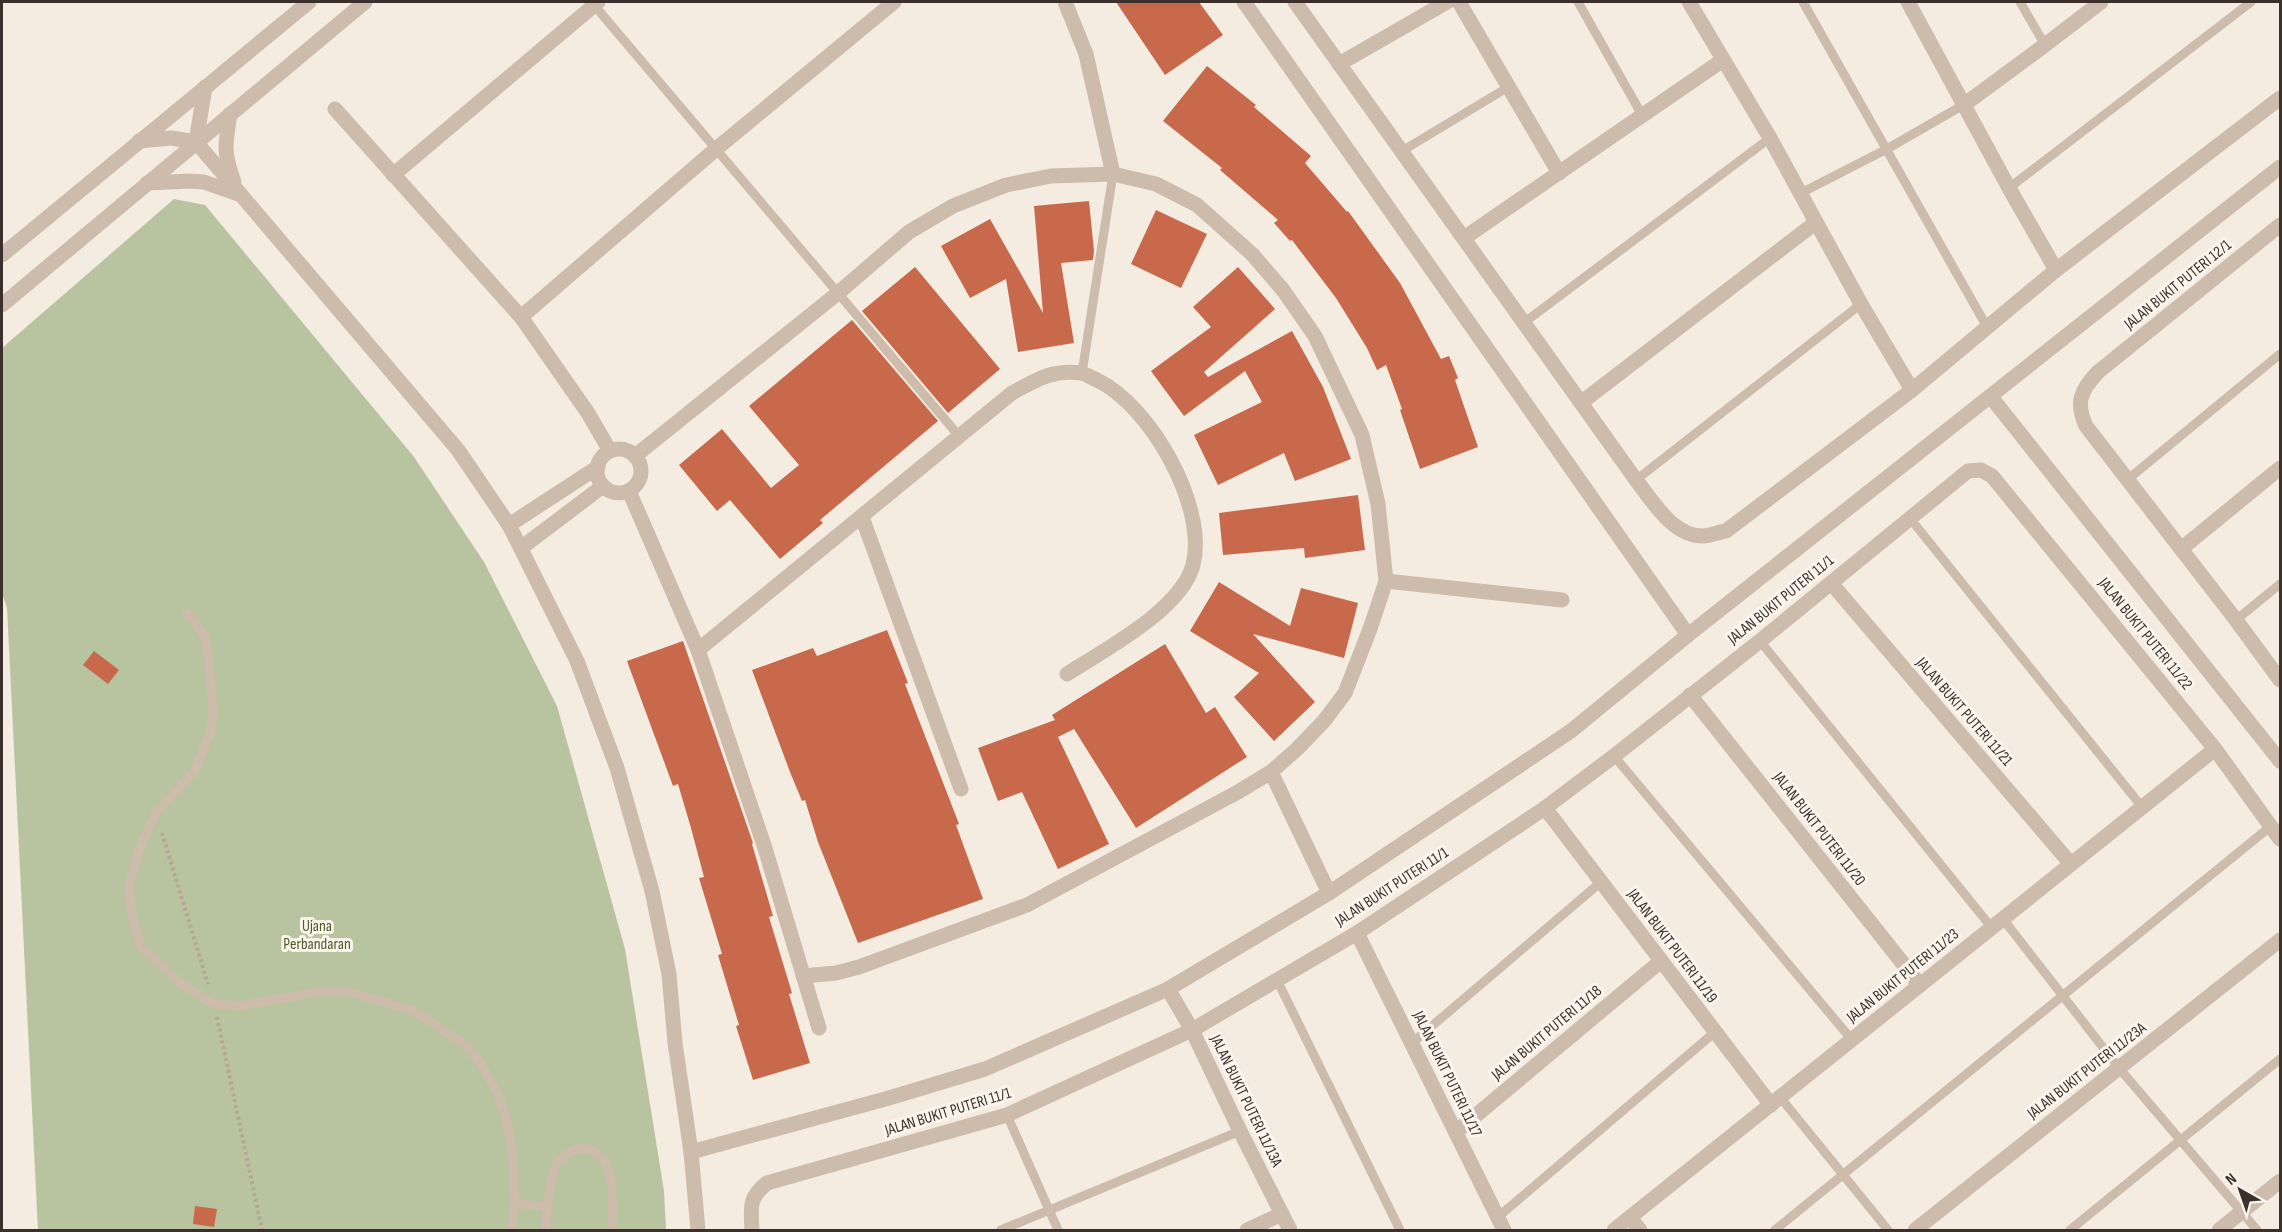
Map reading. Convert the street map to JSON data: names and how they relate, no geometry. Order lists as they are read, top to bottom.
{
  "streets": {
    "street": [
      "JALAN BUKIT PUTERI 12/1",
      "JALAN BUKIT PUTERI 11/1",
      "JALAN BUKIT PUTERI 11/22",
      "JALAN BUKIT PUTERI 11/21",
      "JALAN BUKIT PUTERI 11/20",
      "JALAN BUKIT PUTERI 11/19",
      "JALAN BUKIT PUTERI 11/23",
      "JALAN BUKIT PUTERI 11/18",
      "JALAN BUKIT PUTERI 11/23A",
      "JALAN BUKIT PUTERI 11/17",
      "JALAN BUKIT PUTERI 11/13A"
    ]
  },
  "crossings": [
    ["JALAN BUKIT PUTERI 11/1", "JALAN BUKIT PUTERI 11/22"],
    ["JALAN BUKIT PUTERI 11/1", "JALAN BUKIT PUTERI 11/21"],
    ["JALAN BUKIT PUTERI 11/1", "JALAN BUKIT PUTERI 11/20"],
    ["JALAN BUKIT PUTERI 11/1", "JALAN BUKIT PUTERI 11/19"],
    ["JALAN BUKIT PUTERI 11/1", "JALAN BUKIT PUTERI 11/17"],
    ["JALAN BUKIT PUTERI 11/1", "JALAN BUKIT PUTERI 11/13A"],
    ["JALAN BUKIT PUTERI 11/22", "JALAN BUKIT PUTERI 11/23"],
    ["JALAN BUKIT PUTERI 11/21", "JALAN BUKIT PUTERI 11/23"],
    ["JALAN BUKIT PUTERI 11/20", "JALAN BUKIT PUTERI 11/23"],
    ["JALAN BUKIT PUTERI 11/19", "JALAN BUKIT PUTERI 11/23"],
    ["JALAN BUKIT PUTERI 11/19", "JALAN BUKIT PUTERI 11/18"],
    ["JALAN BUKIT PUTERI 11/18", "JALAN BUKIT PUTERI 11/17"]
  ],
  "parks": ["Ujana Perbandaran"],
  "north": "top left"
}
